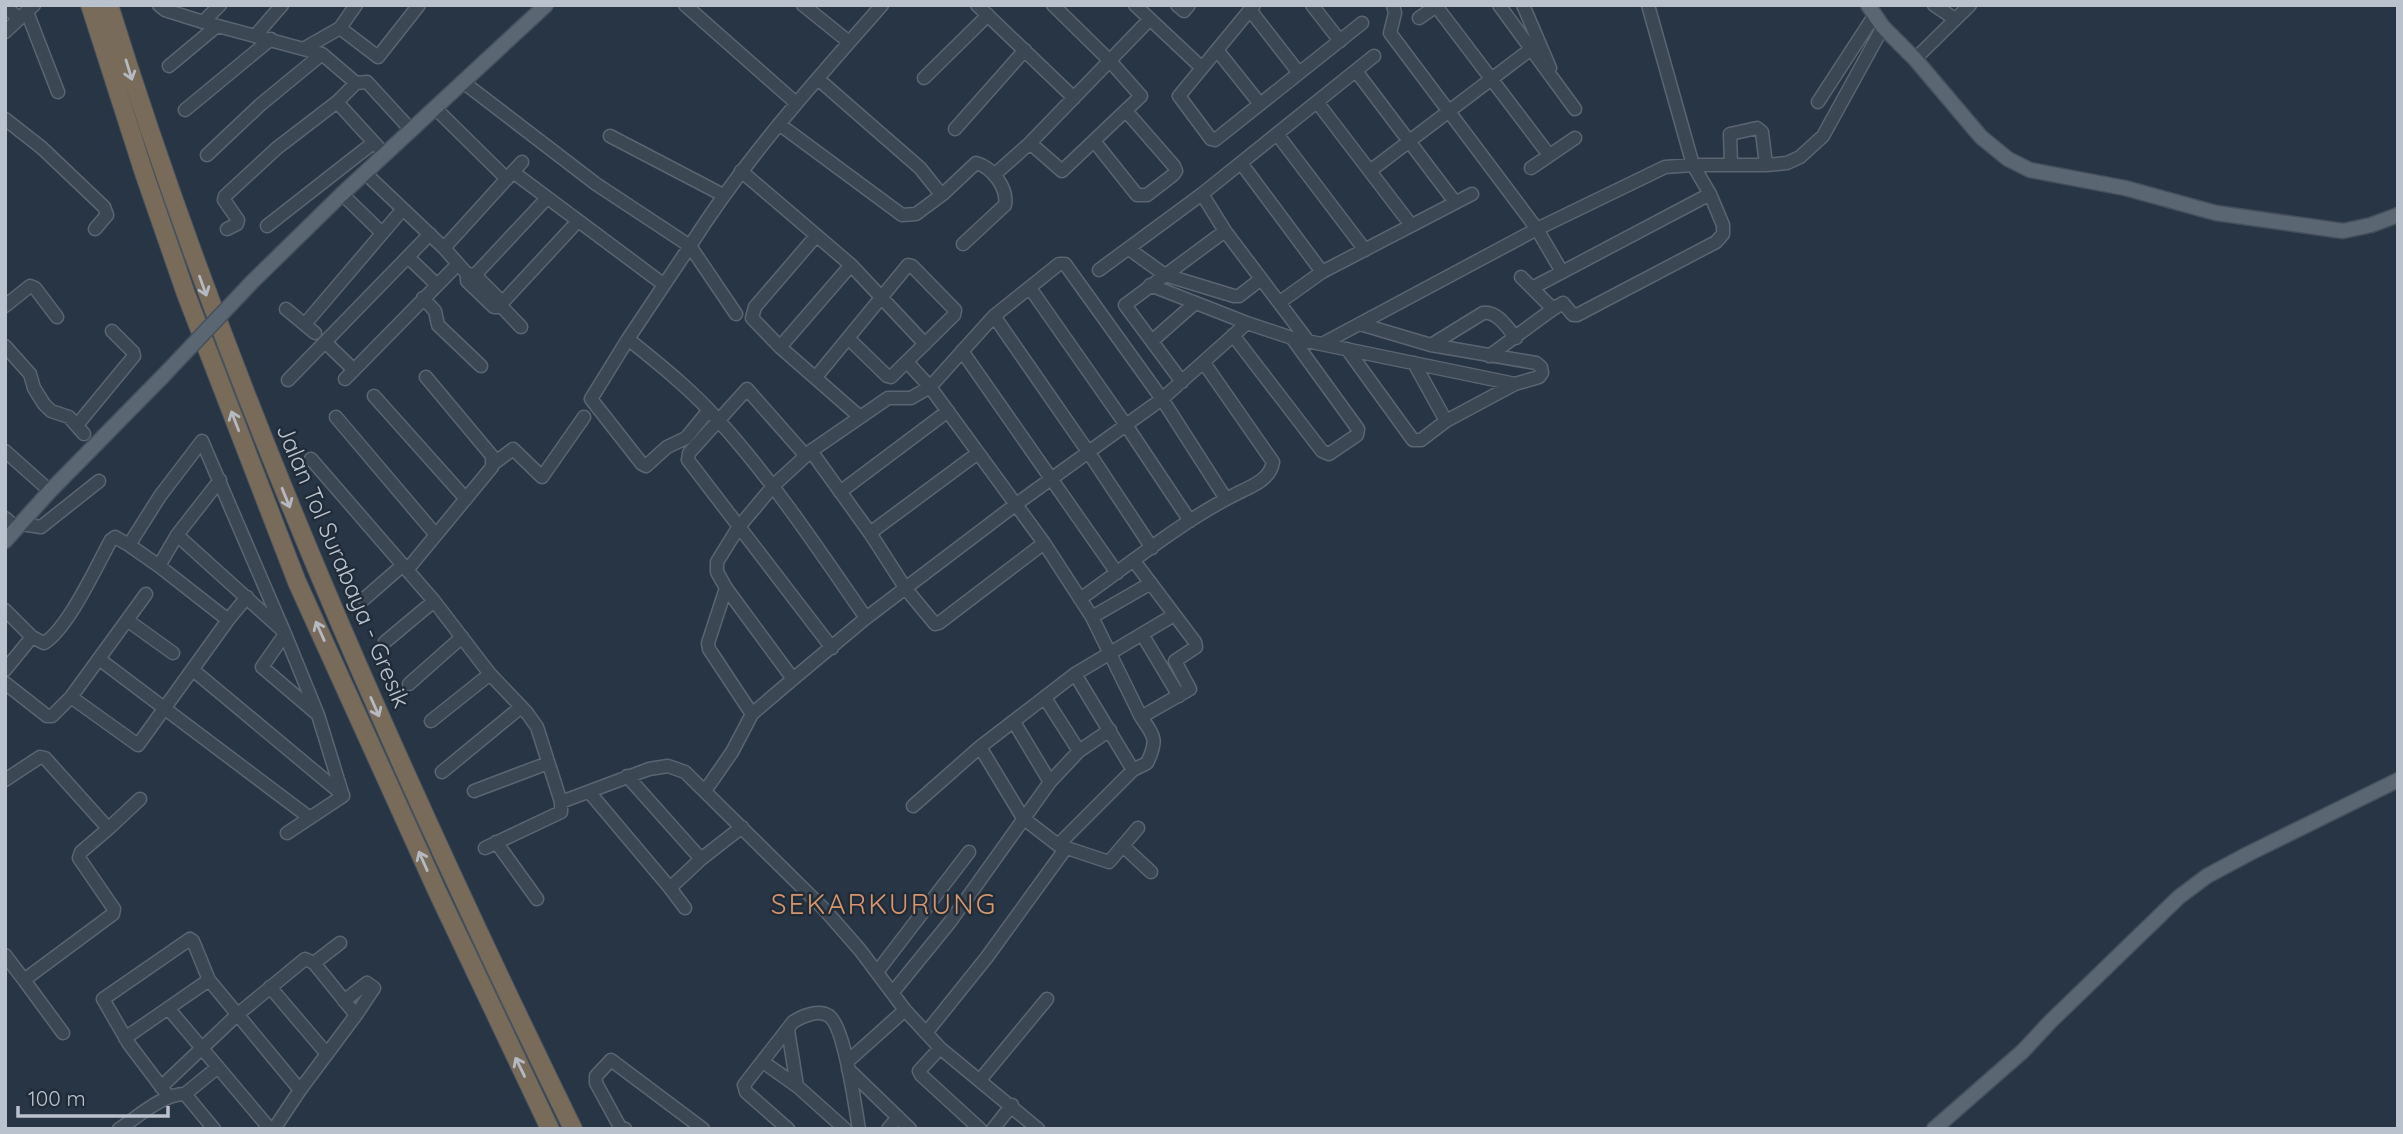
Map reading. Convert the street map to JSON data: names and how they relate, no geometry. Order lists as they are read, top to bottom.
{
  "streets": {
    "highway": ["Jalan Tol Surabaya - Gresik"]
  },
  "districts": ["SEKARKURUNG"],
  "scale_bar": "100 m"
}
